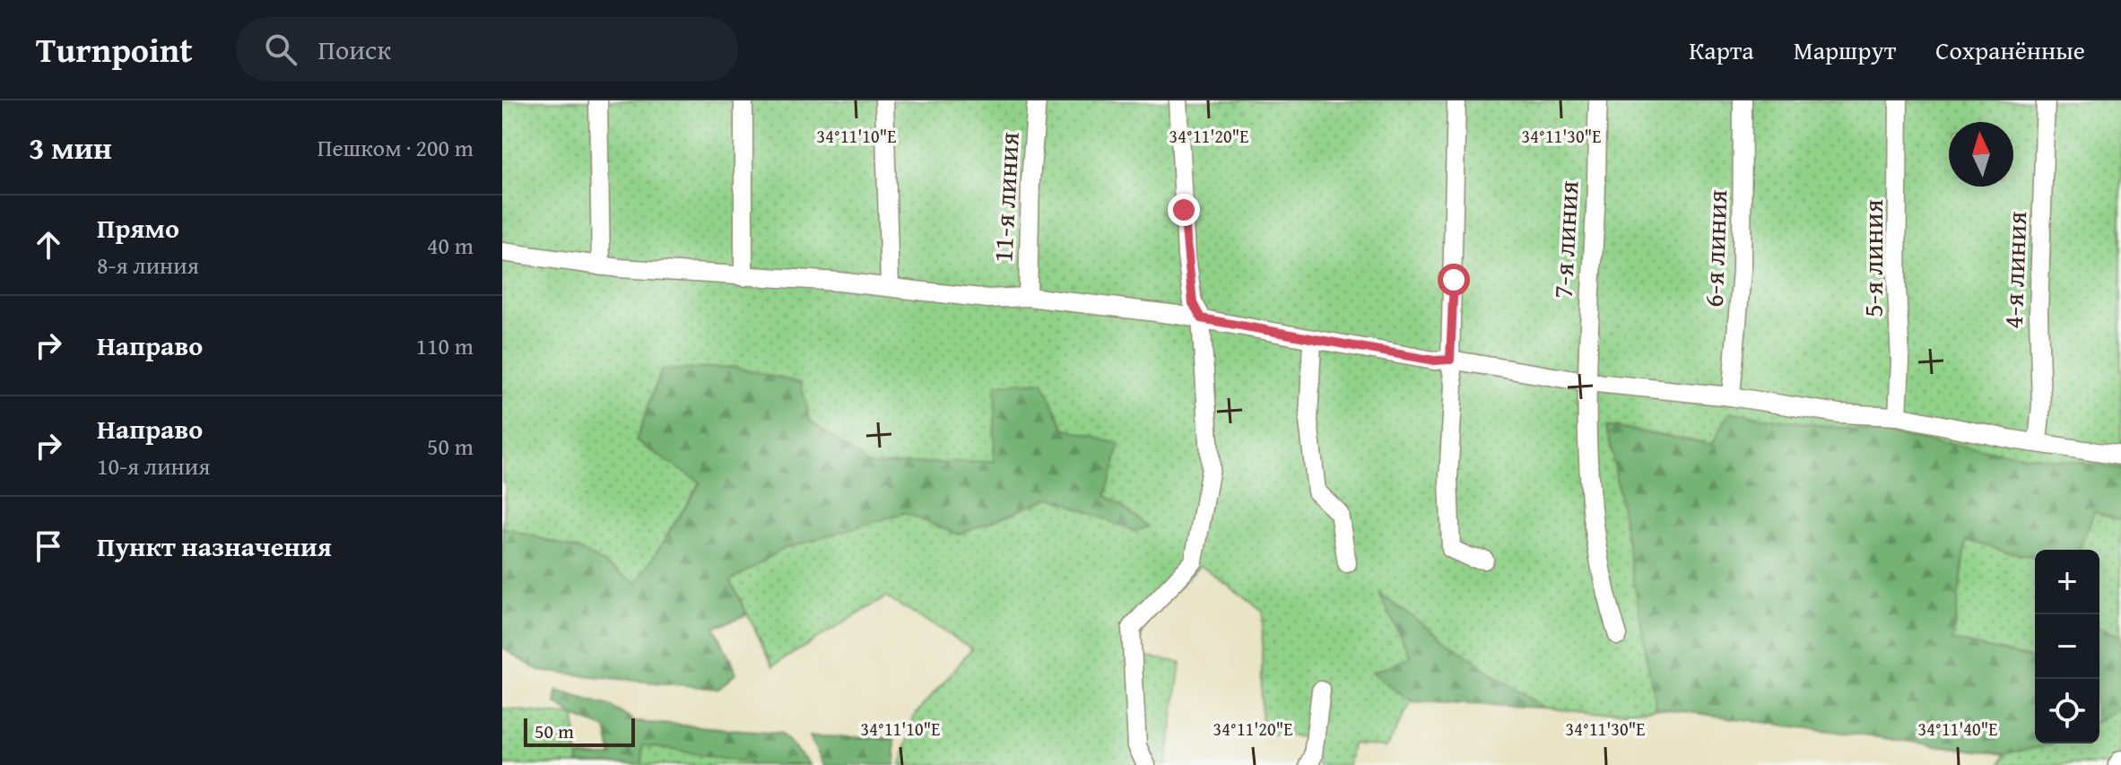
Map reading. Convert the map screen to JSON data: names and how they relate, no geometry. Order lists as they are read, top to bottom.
{
  "streets": {
    "street": [
      "11-я линия",
      "7-я линия",
      "6-я линия",
      "5-я линия",
      "4-я линия"
    ]
  },
  "scale_bar": "50 m",
  "north": "top",
  "page": {
    "header": "Turnpoint",
    "search": "Поиск",
    "nav": ["Карта", "Маршрут", "Сохранённые"],
    "heading": ["3 мин", "Пешком · 200 m"],
    "list": [
      ["Прямо", "8-я линия", "40 m"],
      ["Направо", "110 m"],
      ["Направо", "10-я линия", "50 m"],
      "Пункт назначения"
    ],
    "map_buttons": ["+", "−"],
    "scale": "50 m"
  },
  "coordinates": [
    "34°11'10\"E",
    "34°11'20\"E",
    "34°11'30\"E",
    "34°11'40\"E"
  ]
}
